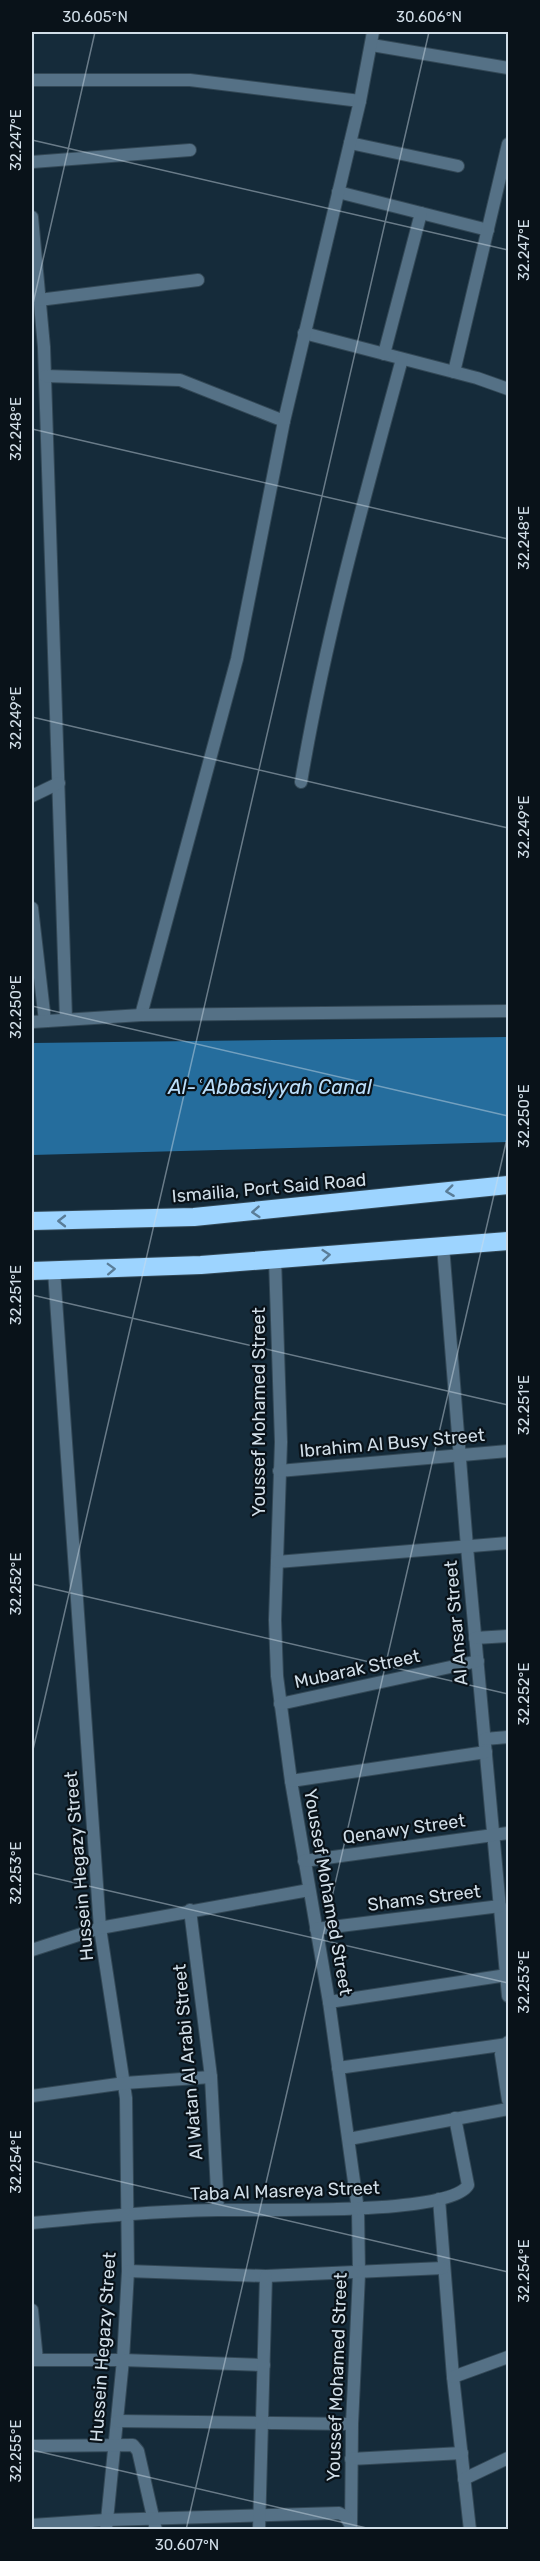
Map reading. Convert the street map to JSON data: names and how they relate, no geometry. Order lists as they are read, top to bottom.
{
  "streets": {
    "highway": ["Ismailia, Port Said Road"],
    "street": [
      "Youssef Mohamed Street",
      "Ibrahim Al Busy Street",
      "Al Ansar Street",
      "Mubarak Street",
      "Qenawy Street",
      "Hussein Hegazy Street",
      "Shams Street",
      "Al Watan Al Arabi Street",
      "Taba Al Masreya Street"
    ]
  },
  "crossings": [
    ["Youssef Mohamed Street", "Ibrahim Al Busy Street"],
    ["Youssef Mohamed Street", "Mubarak Street"],
    ["Youssef Mohamed Street", "Qenawy Street"],
    ["Youssef Mohamed Street", "Shams Street"],
    ["Youssef Mohamed Street", "Taba Al Masreya Street"],
    ["Ibrahim Al Busy Street", "Al Ansar Street"],
    ["Al Ansar Street", "Mubarak Street"],
    ["Al Ansar Street", "Qenawy Street"],
    ["Al Ansar Street", "Shams Street"],
    ["Hussein Hegazy Street", "Taba Al Masreya Street"],
    ["Al Watan Al Arabi Street", "Taba Al Masreya Street"]
  ],
  "water": ["Al-ʿAbbāsiyyah Canal"],
  "coordinates": [
    "30.605°N",
    "30.606°N",
    "32.247°E",
    "32.248°E",
    "32.249°E",
    "32.250°E",
    "32.251°E",
    "32.252°E",
    "32.253°E",
    "32.254°E",
    "32.255°E",
    "30.607°N"
  ]
}
